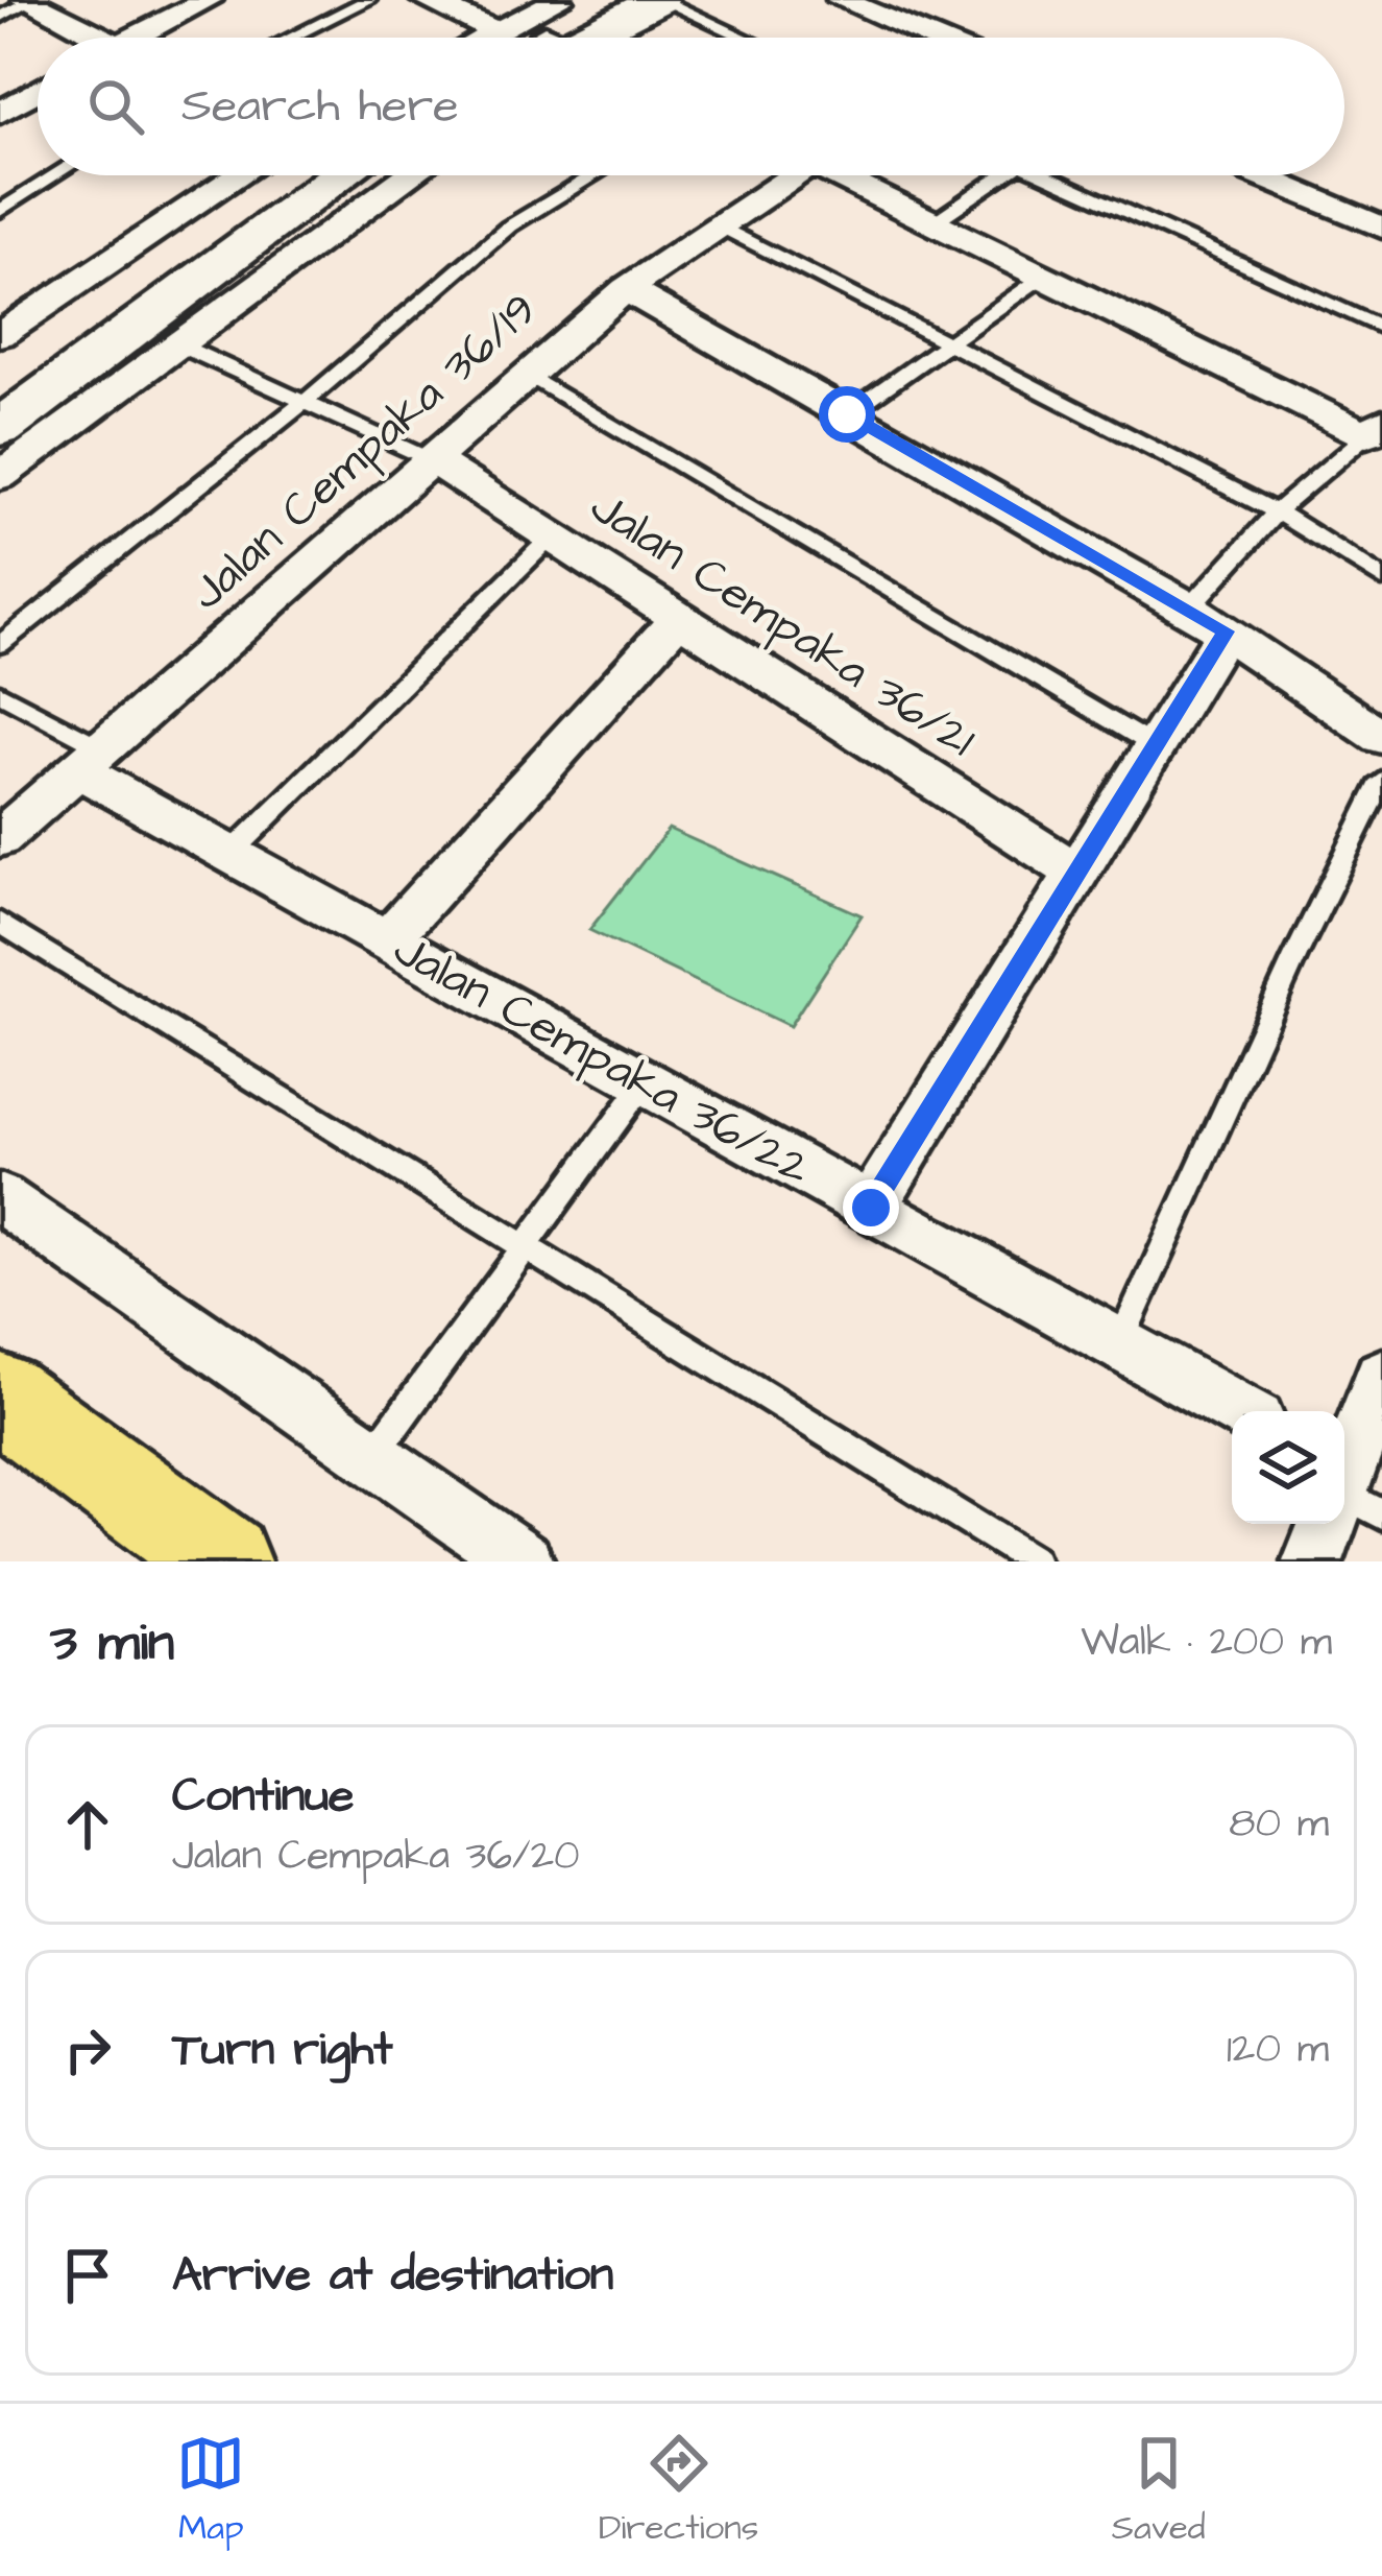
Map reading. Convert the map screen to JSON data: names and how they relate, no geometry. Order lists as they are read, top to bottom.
{
  "streets": {
    "street": ["Jalan Cempaka 36/19", "Jalan Cempaka 36/21", "Jalan Cempaka 36/22"]
  },
  "crossings": [
    ["Jalan Cempaka 36/19", "Jalan Cempaka 36/21"],
    ["Jalan Cempaka 36/19", "Jalan Cempaka 36/22"]
  ],
  "page": {
    "search": "Search here",
    "heading": ["3 min", "Walk · 200 m"],
    "list": [
      ["Continue", "Jalan Cempaka 36/20", "80 m"],
      ["Turn right", "120 m"],
      "Arrive at destination"
    ],
    "nav": ["Map", "Directions", "Saved"]
  }
}
